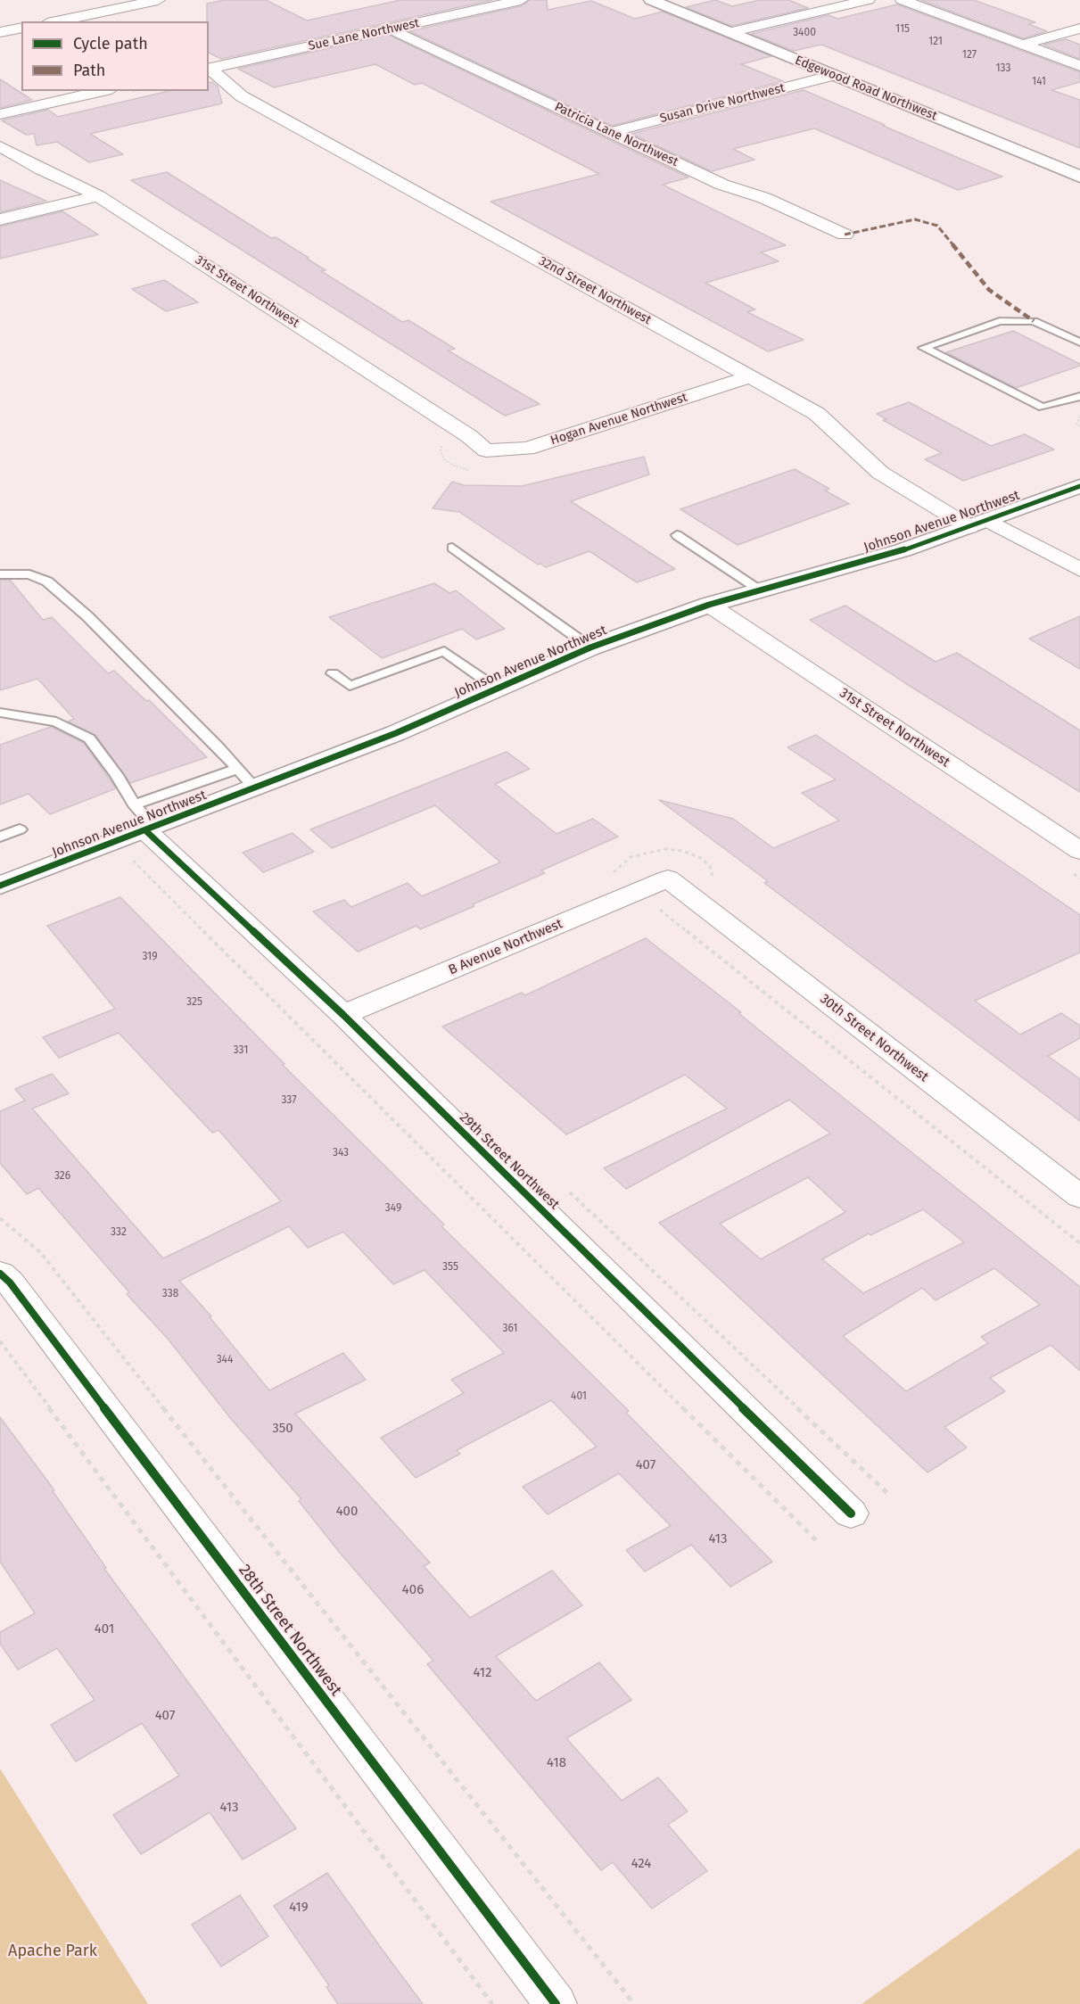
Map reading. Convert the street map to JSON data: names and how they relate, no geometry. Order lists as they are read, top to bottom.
{
  "streets": {
    "street": [
      "Sue Lane Northwest",
      "Edgewood Road Northwest",
      "Susan Drive Northwest",
      "Patricia Lane Northwest",
      "32nd Street Northwest",
      "31st Street Northwest",
      "Hogan Avenue Northwest",
      "Johnson Avenue Northwest",
      "B Avenue Northwest",
      "30th Street Northwest",
      "29th Street Northwest",
      "28th Street Northwest"
    ]
  },
  "crossings": [
    ["Sue Lane Northwest", "Patricia Lane Northwest"],
    ["Sue Lane Northwest", "32nd Street Northwest"],
    ["Edgewood Road Northwest", "Susan Drive Northwest"],
    ["Susan Drive Northwest", "Patricia Lane Northwest"],
    ["32nd Street Northwest", "Hogan Avenue Northwest"],
    ["32nd Street Northwest", "Johnson Avenue Northwest"],
    ["31st Street Northwest", "Hogan Avenue Northwest"],
    ["31st Street Northwest", "Johnson Avenue Northwest"],
    ["Johnson Avenue Northwest", "29th Street Northwest"],
    ["B Avenue Northwest", "30th Street Northwest"],
    ["B Avenue Northwest", "29th Street Northwest"]
  ],
  "parks": ["Apache Park"],
  "house_numbers": [
    "115",
    "3400",
    "121",
    "127",
    "133",
    "141",
    "319",
    "325",
    "331",
    "337",
    "343",
    "326",
    "349",
    "332",
    "355",
    "338",
    "361",
    "344",
    "401",
    "350",
    "407",
    "400",
    "413",
    "406",
    "401",
    "412",
    "407",
    "418",
    "413",
    "424",
    "419"
  ],
  "legend": ["Cycle path", "Path"]
}
